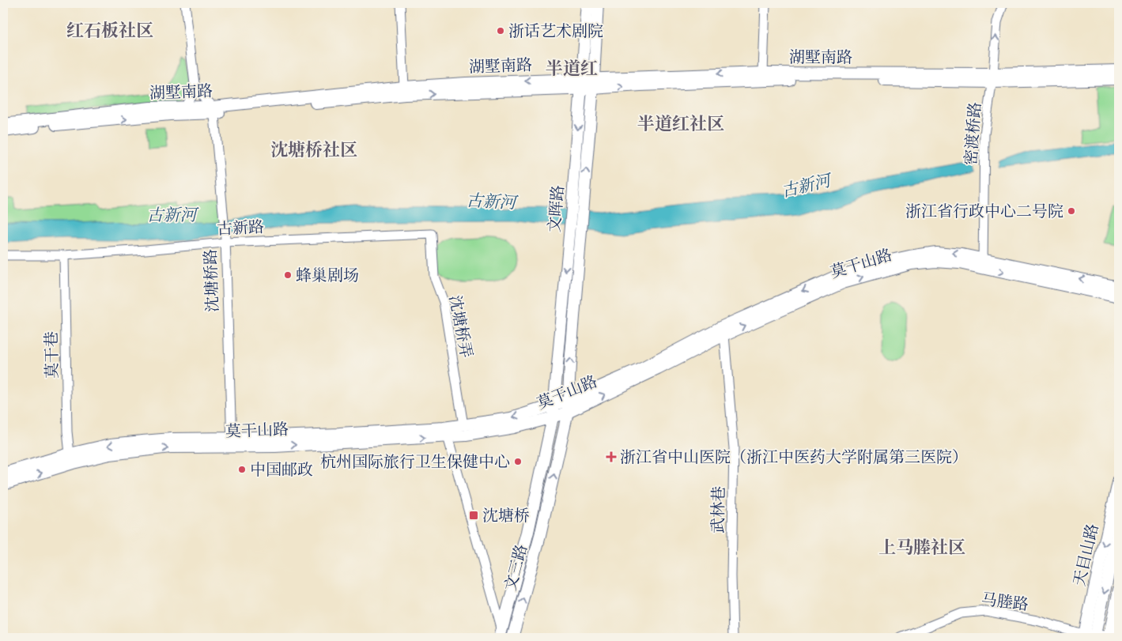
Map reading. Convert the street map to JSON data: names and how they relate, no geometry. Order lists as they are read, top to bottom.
{
  "streets": {
    "main road": [
      "湖墅南路",
      "文晖路",
      "莫干山路",
      "天目山路",
      "文三路"
    ],
    "street": [
      "密渡桥路",
      "古新路",
      "沈塘桥路",
      "沈塘桥弄",
      "莫干巷",
      "武林巷",
      "马塍路"
    ]
  },
  "crossings": [
    ["湖墅南路", "密渡桥路"],
    ["湖墅南路", "文晖路"],
    ["湖墅南路", "沈塘桥路"],
    ["密渡桥路", "莫干山路"],
    ["文晖路", "莫干山路"],
    ["文晖路", "文三路"],
    ["古新路", "沈塘桥路"],
    ["古新路", "沈塘桥弄"],
    ["古新路", "莫干巷"],
    ["莫干山路", "沈塘桥路"],
    ["莫干山路", "沈塘桥弄"],
    ["莫干山路", "莫干巷"],
    ["莫干山路", "武林巷"],
    ["莫干山路", "文三路"],
    ["天目山路", "马塍路"]
  ],
  "one_way": ["天目山路"],
  "districts": [
    "红石板社区",
    "半道红",
    "半道红社区",
    "沈塘桥社区",
    "上马塍社区"
  ],
  "water": ["古新河"],
  "places": {
    "other": [
      "浙话艺术剧院",
      "浙江省行政中心二号院",
      "蜂巢剧场",
      "杭州国际旅行卫生保健中心",
      "中国邮政"
    ],
    "health": ["浙江省中山医院（浙江中医药大学附属第三医院）"],
    "transit": ["沈塘桥"]
  }
}
